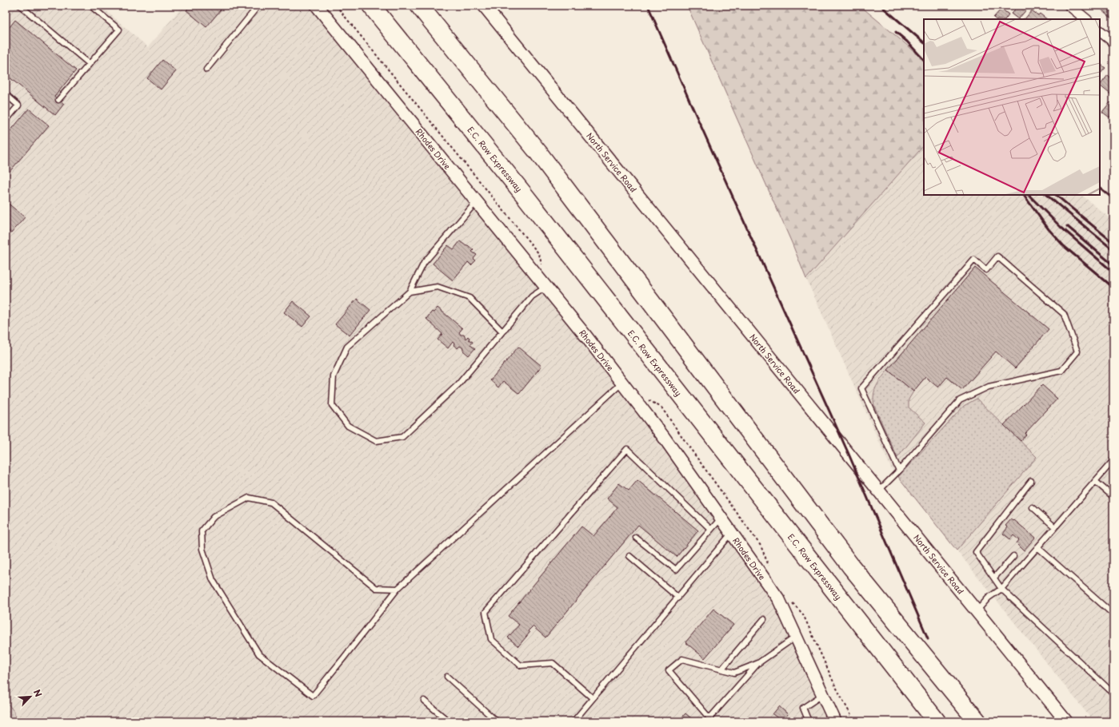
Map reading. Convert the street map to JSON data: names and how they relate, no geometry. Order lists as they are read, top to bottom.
{
  "streets": {
    "highway": ["E.C. Row Expressway"],
    "street": ["Rhodes Drive", "North Service Road"]
  },
  "north": "top right"
}
